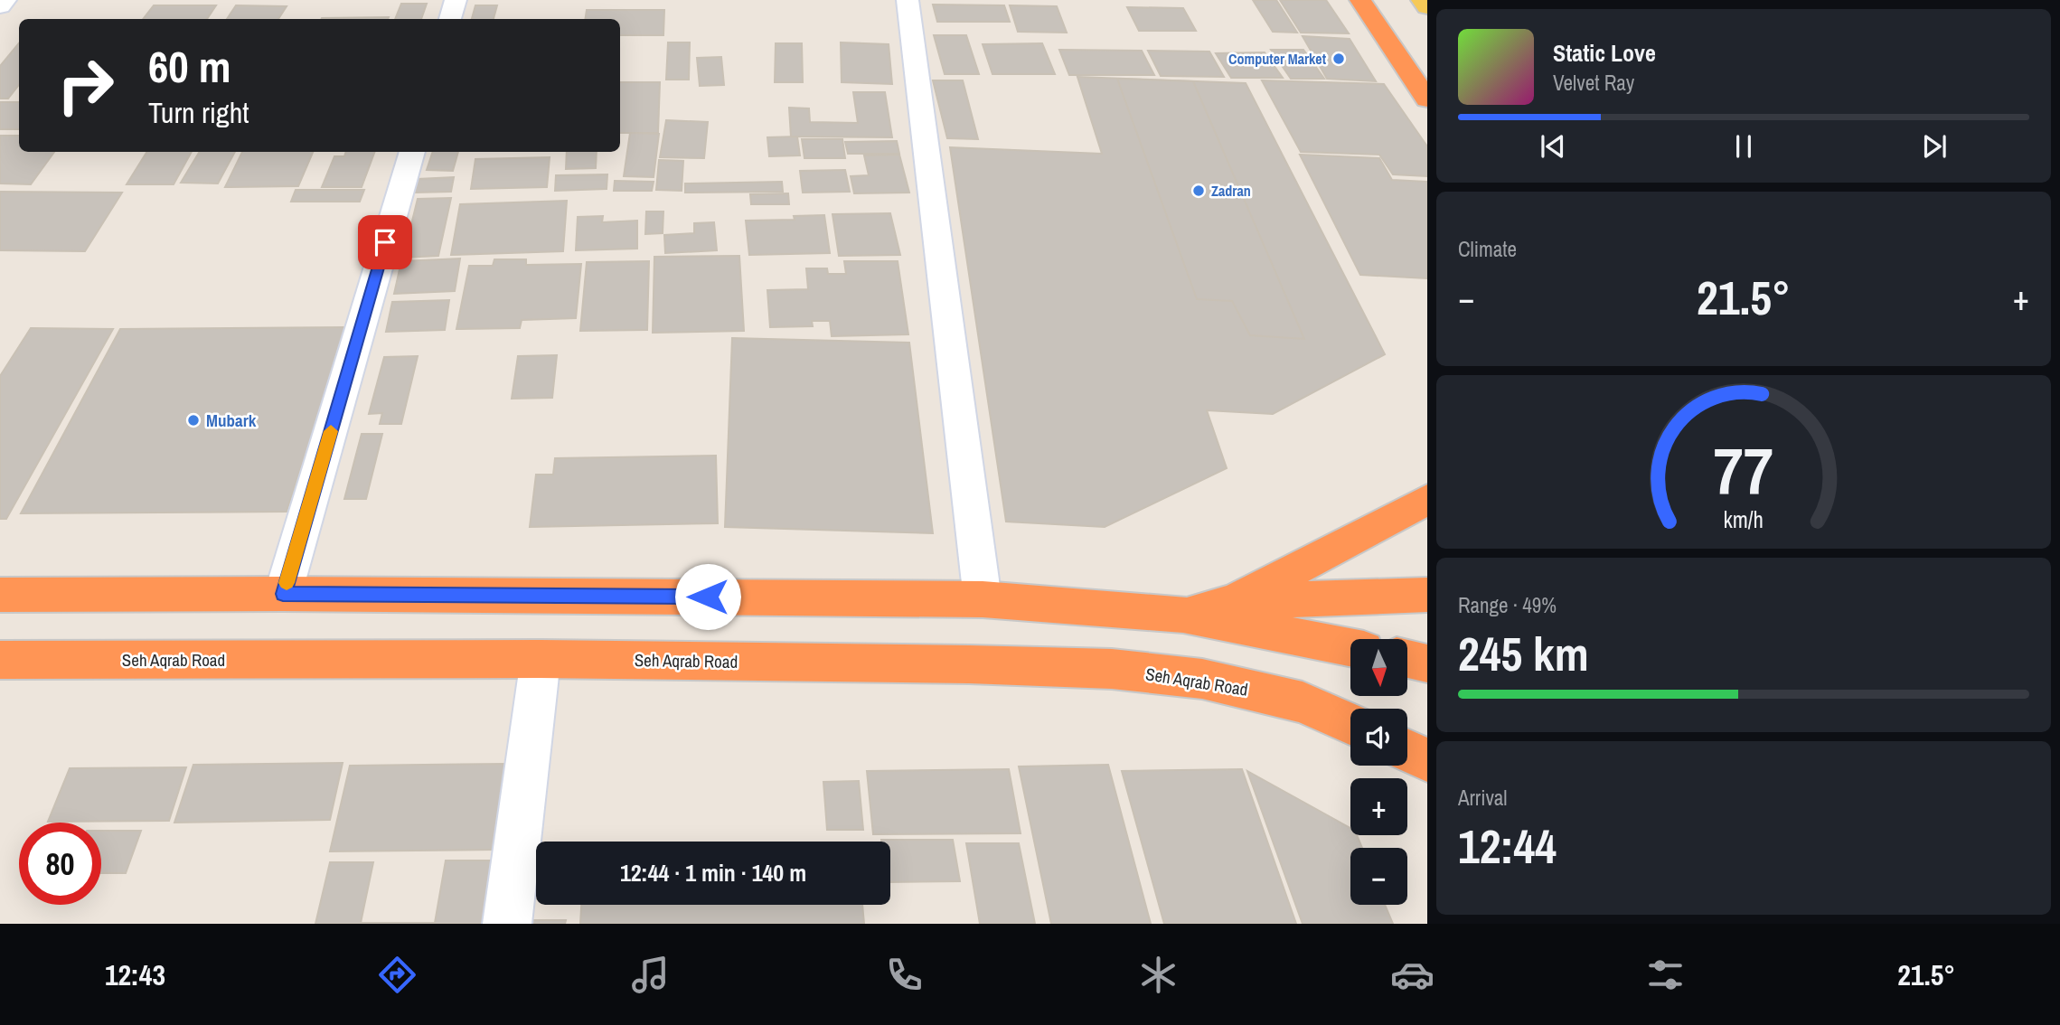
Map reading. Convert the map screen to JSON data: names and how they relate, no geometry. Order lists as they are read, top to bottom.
{
  "streets": {
    "highway": ["Seh Aqrab Road"]
  },
  "places": ["Computer Market", "Zadran", "Mubark"],
  "north": "bottom",
  "page": {
    "turn": ["60 m", "Turn right"],
    "song": ["Static Love", "Velvet Ray"],
    "tile": [
      "Climate",
      ["Range · 49%", "245 km"],
      ["Arrival", "12:44"]
    ],
    "heat": ["−", "21.5°", "+"],
    "map_buttons": ["+", "−"],
    "limit": "80",
    "trip": "12:44 · 1 min · 140 m",
    "tabs": ["12:43", "21.5°"],
    "gauge": ["77", "km/h"]
  }
}
